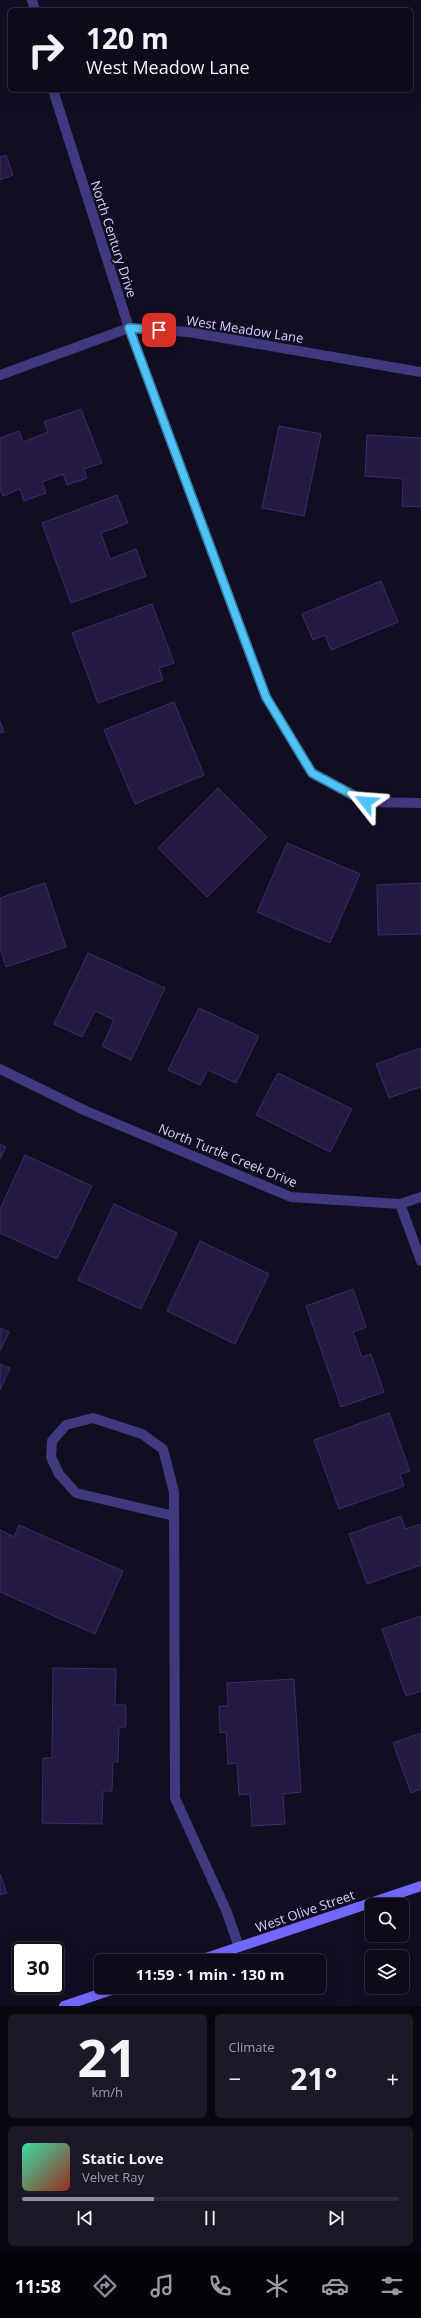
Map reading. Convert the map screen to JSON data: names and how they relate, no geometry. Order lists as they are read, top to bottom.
{
  "streets": {
    "main road": ["West Olive Street"],
    "street": ["North Century Drive", "West Meadow Lane", "North Turtle Creek Drive"]
  },
  "crossings": [
    ["North Century Drive", "West Meadow Lane"]
  ],
  "page": {
    "turn": ["120 m", "West Meadow Lane"],
    "limit": "30",
    "trip": "11:59 · 1 min · 130 m",
    "tile": [
      ["21", "km/h"],
      "Climate"
    ],
    "heat": ["−", "21°", "+"],
    "song": ["Static Love", "Velvet Ray"],
    "tabs": "11:58"
  }
}
